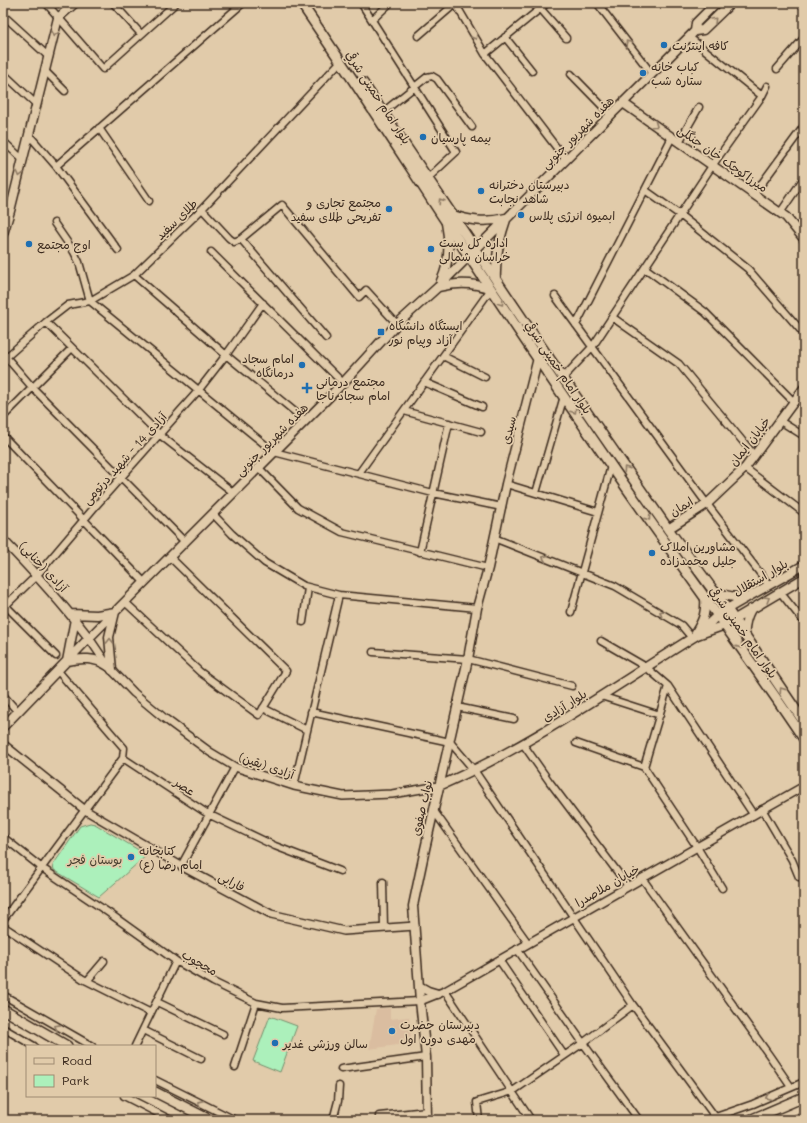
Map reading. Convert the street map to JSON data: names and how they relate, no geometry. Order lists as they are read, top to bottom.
{
  "streets": {
    "main road": [
      "بلوار امام خمینی شرقي",
      "هفده شهریور جنوبی",
      "میرزاکوچک خان جنگلی",
      "سیدی",
      "خیابان ایمان",
      "ایمان",
      "آزادی (حنایی)",
      "بلوار استقلال",
      "بلوار آزادی",
      "نواب صفوی"
    ],
    "street": [
      "طلای سفید",
      "آزادی 14 - شهید درتومی",
      "آزادی (یقین)",
      "عصر",
      "فارابی",
      "خیابان ملاصدرا",
      "محجوب"
    ]
  },
  "crossings": [
    ["بلوار امام خمینی شرقي", "هفده شهریور جنوبی"],
    ["بلوار امام خمینی شرقي", "طلای سفید"],
    ["بلوار امام خمینی شرقي", "سیدی"],
    ["بلوار امام خمینی شرقي", "ایمان"],
    ["بلوار امام خمینی شرقي", "بلوار استقلال"],
    ["بلوار امام خمینی شرقي", "بلوار آزادی"],
    ["هفده شهریور جنوبی", "میرزاکوچک خان جنگلی"],
    ["هفده شهریور جنوبی", "آزادی (حنایی)"],
    ["هفده شهریور جنوبی", "آزادی (یقین)"],
    ["سیدی", "نواب صفوی"],
    ["خیابان ایمان", "ایمان"],
    ["آزادی 14 - شهید درتومی", "آزادی (حنایی)"],
    ["آزادی (حنایی)", "آزادی (یقین)"],
    ["بلوار استقلال", "بلوار آزادی"],
    ["بلوار آزادی", "آزادی (یقین)"],
    ["بلوار آزادی", "نواب صفوی"],
    ["آزادی (یقین)", "نواب صفوی"],
    ["نواب صفوی", "فارابی"],
    ["نواب صفوی", "خیابان ملاصدرا"],
    ["نواب صفوی", "محجوب"],
    ["خیابان ملاصدرا", "محجوب"]
  ],
  "parks": ["بوستان فجر"],
  "places": {
    "other": [
      "کافه اینترنت",
      "کباب خانه ستاره شب",
      "بیمه پارسیان",
      "دبیرستان دخترانه شاهد نجابت",
      "مجتمع تجاری و تفریحی طلای سفید",
      "ابمیوه انرژی پلاس",
      "اوج مجتمع",
      "اداره کل پست خراسان شمالی",
      "امام سجاد درمانگاه",
      "مشاورین املاک جلیل محمدزاده",
      "کتابخانه امام رضا (ع)",
      "دبیرستان حضرت مهدی دوره اول",
      "سالن ورزشی غدیر"
    ],
    "transit": ["ایستگاه دانشگاه آزاد وپیام نور"],
    "health": ["مجتمع درمانی امام سجاد ناجا"]
  },
  "legend": ["Road", "Park"]
}
